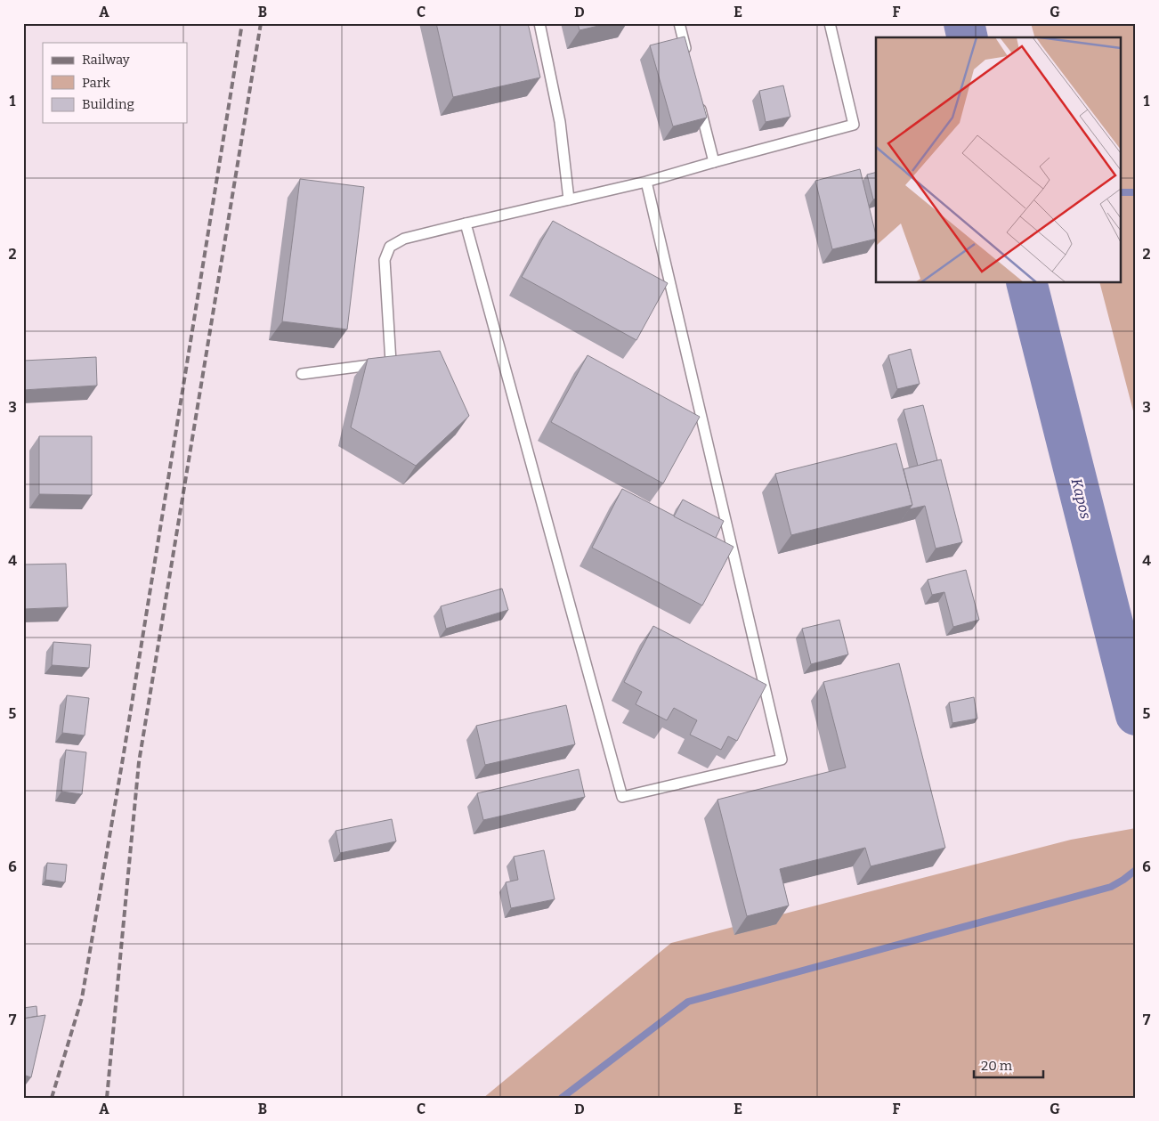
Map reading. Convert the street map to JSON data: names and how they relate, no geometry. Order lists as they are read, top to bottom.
{
  "water": ["Kapos"],
  "legend": ["Railway", "Park", "Building"],
  "scale_bar": "20 m",
  "grid": {
    "columns": [
      "A",
      "B",
      "C",
      "D",
      "E",
      "F",
      "G"
    ],
    "rows": [
      "1",
      "2",
      "3",
      "4",
      "5",
      "6",
      "7"
    ]
  }
}
